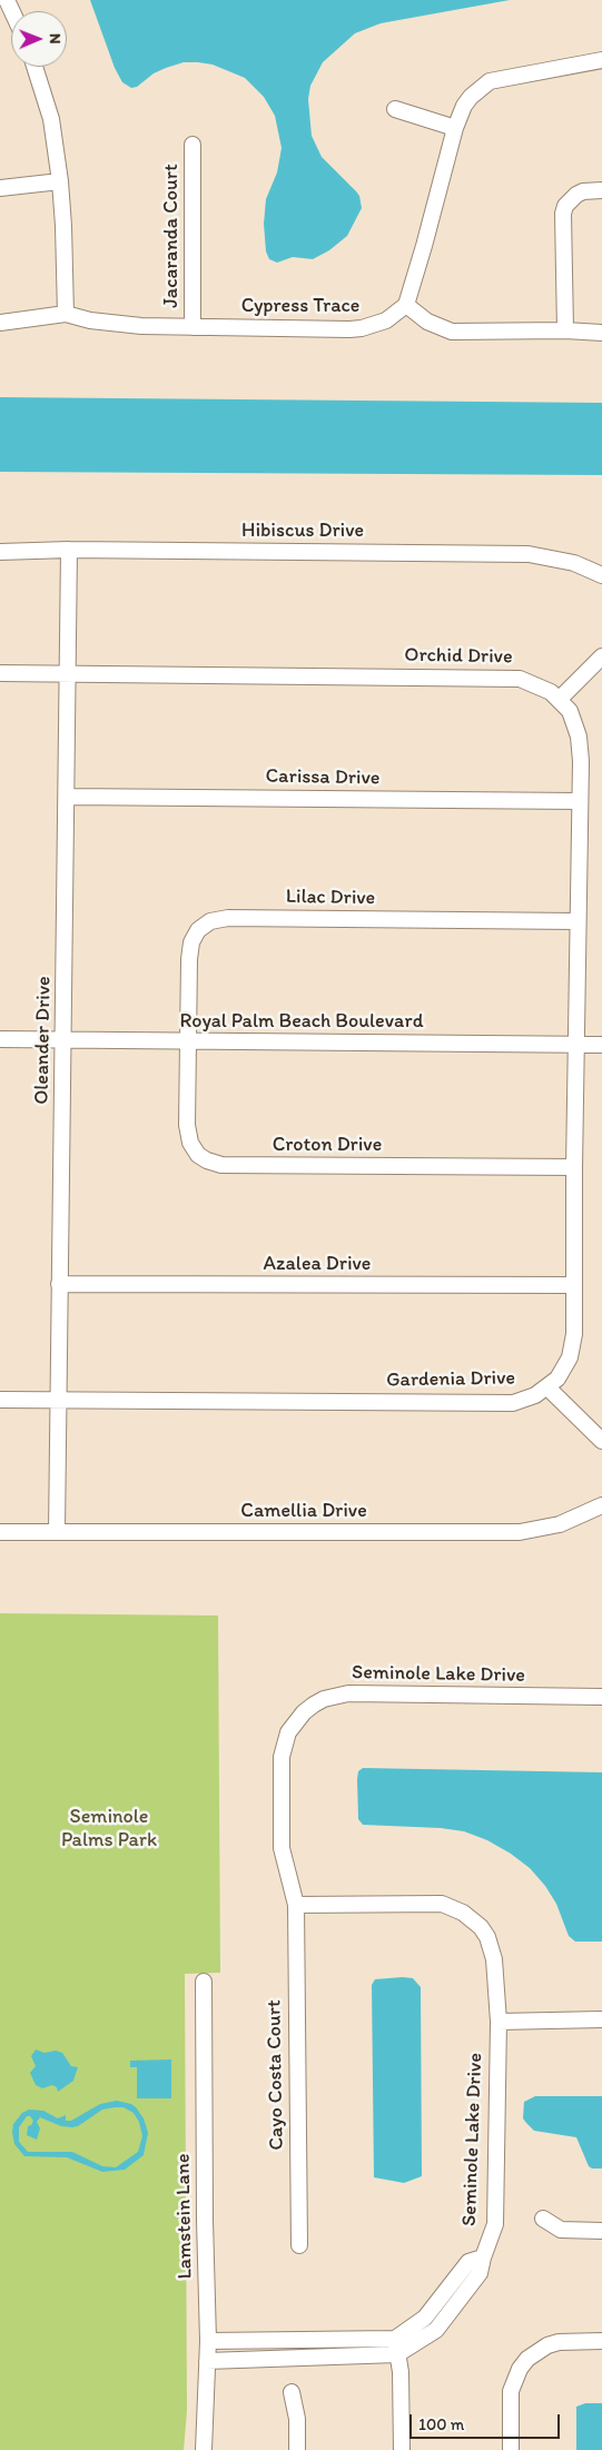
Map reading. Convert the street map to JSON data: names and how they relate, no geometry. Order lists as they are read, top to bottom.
{
  "streets": {
    "street": [
      "Jacaranda Court",
      "Cypress Trace",
      "Hibiscus Drive",
      "Orchid Drive",
      "Carissa Drive",
      "Lilac Drive",
      "Royal Palm Beach Boulevard",
      "Oleander Drive",
      "Croton Drive",
      "Azalea Drive",
      "Gardenia Drive",
      "Camellia Drive",
      "Seminole Lake Drive",
      "Cayo Costa Court",
      "Lamstein Lane"
    ]
  },
  "crossings": [
    ["Jacaranda Court", "Cypress Trace"],
    ["Hibiscus Drive", "Oleander Drive"],
    ["Orchid Drive", "Carissa Drive"],
    ["Orchid Drive", "Lilac Drive"],
    ["Orchid Drive", "Royal Palm Beach Boulevard"],
    ["Orchid Drive", "Oleander Drive"],
    ["Orchid Drive", "Gardenia Drive"],
    ["Carissa Drive", "Oleander Drive"],
    ["Lilac Drive", "Royal Palm Beach Boulevard"],
    ["Lilac Drive", "Croton Drive"],
    ["Royal Palm Beach Boulevard", "Oleander Drive"],
    ["Royal Palm Beach Boulevard", "Croton Drive"],
    ["Royal Palm Beach Boulevard", "Gardenia Drive"],
    ["Oleander Drive", "Azalea Drive"],
    ["Oleander Drive", "Gardenia Drive"],
    ["Oleander Drive", "Camellia Drive"],
    ["Croton Drive", "Gardenia Drive"],
    ["Azalea Drive", "Gardenia Drive"],
    ["Seminole Lake Drive", "Cayo Costa Court"]
  ],
  "parks": ["Seminole Palms Park"],
  "scale_bar": "100 m",
  "north": "right"
}
